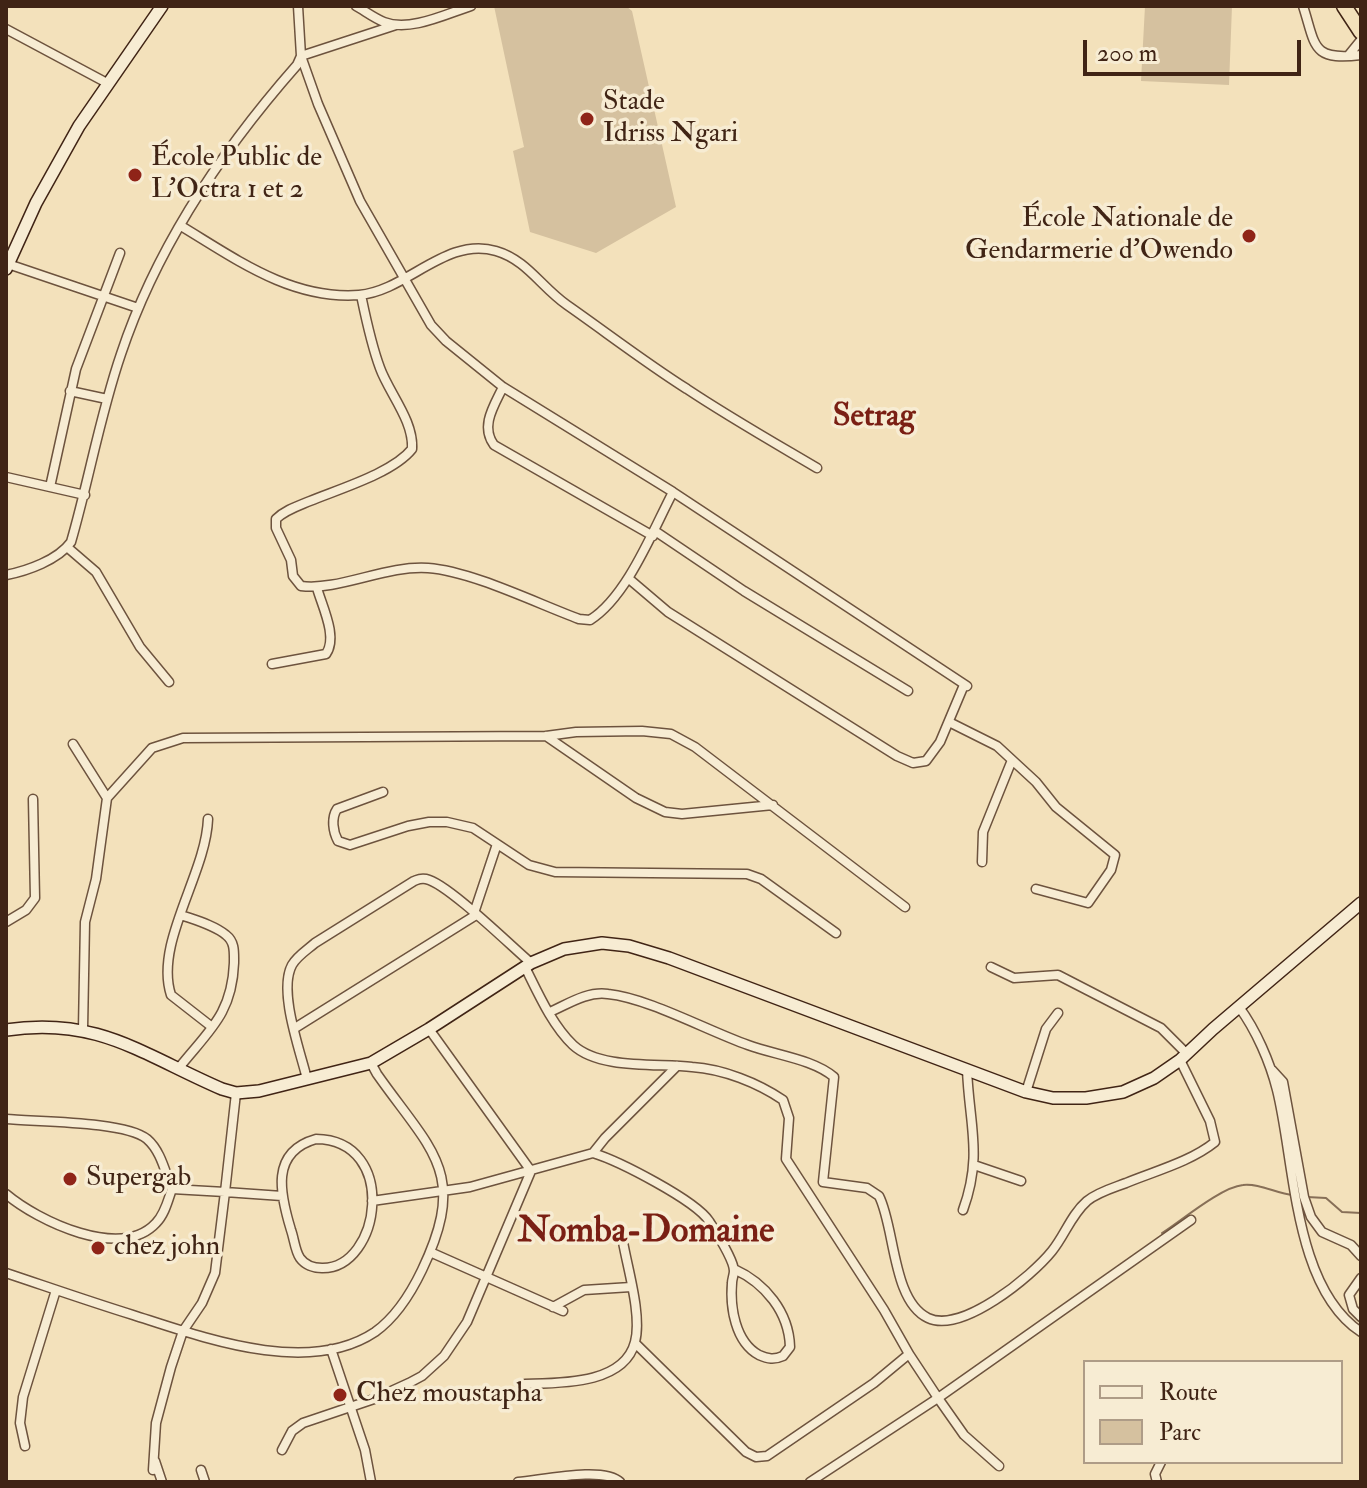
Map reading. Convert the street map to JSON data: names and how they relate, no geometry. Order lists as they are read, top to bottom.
{
  "districts": ["Setrag", "Nomba-Domaine"],
  "places": [
    "Stade Idriss Ngari",
    "École Public de L'Octra 1 et 2",
    "École Nationale de Gendarmerie d’Owendo",
    "Supergab",
    "chez john",
    "Chez moustapha"
  ],
  "legend": ["Route", "Parc"],
  "scale_bar": "200 m"
}
